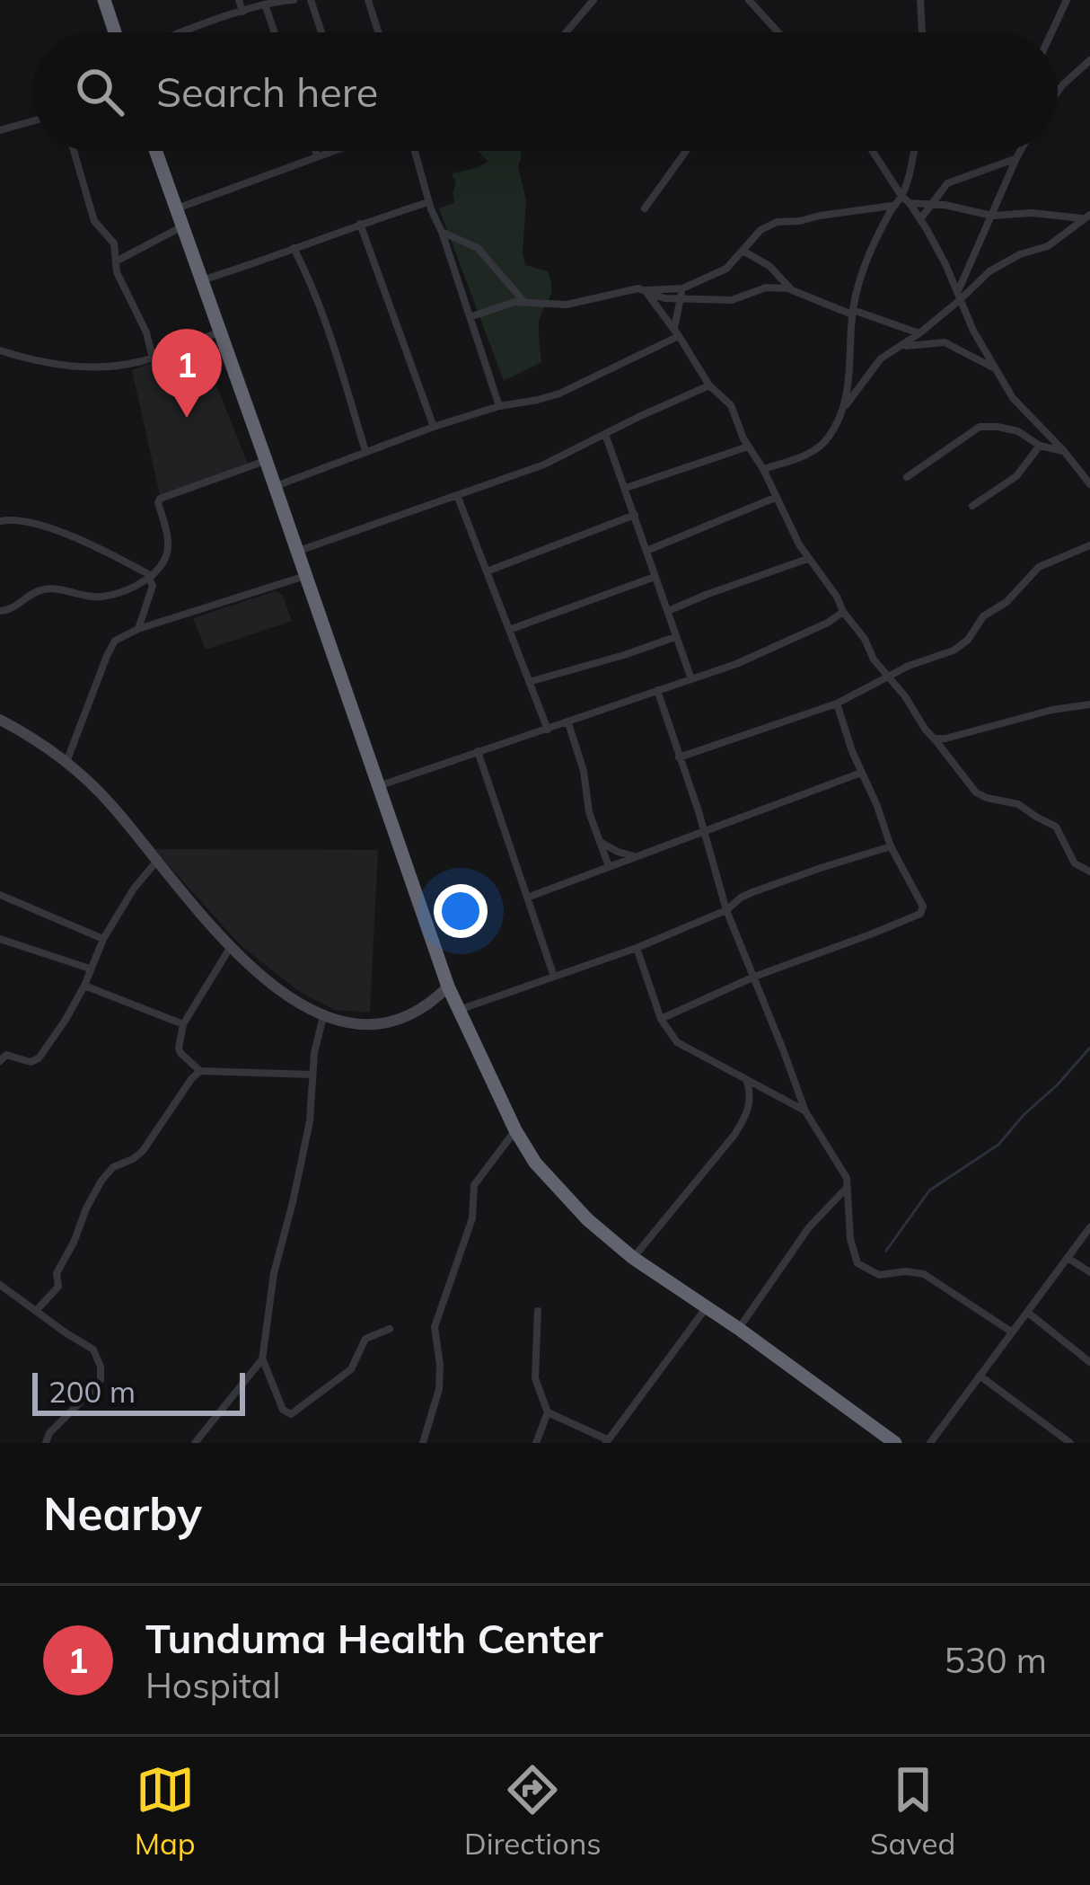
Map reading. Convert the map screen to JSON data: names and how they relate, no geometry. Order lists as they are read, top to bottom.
{
  "scale_bar": "200 m",
  "page": {
    "search": "Search here",
    "pins": "1",
    "scale": "200 m",
    "heading": "Nearby",
    "list": [
      {
        "mark": "1",
        "name": "Tunduma Health Center",
        "note": "Hospital",
        "value": "530 m"
      }
    ],
    "nav": ["Map", "Directions", "Saved"]
  }
}
